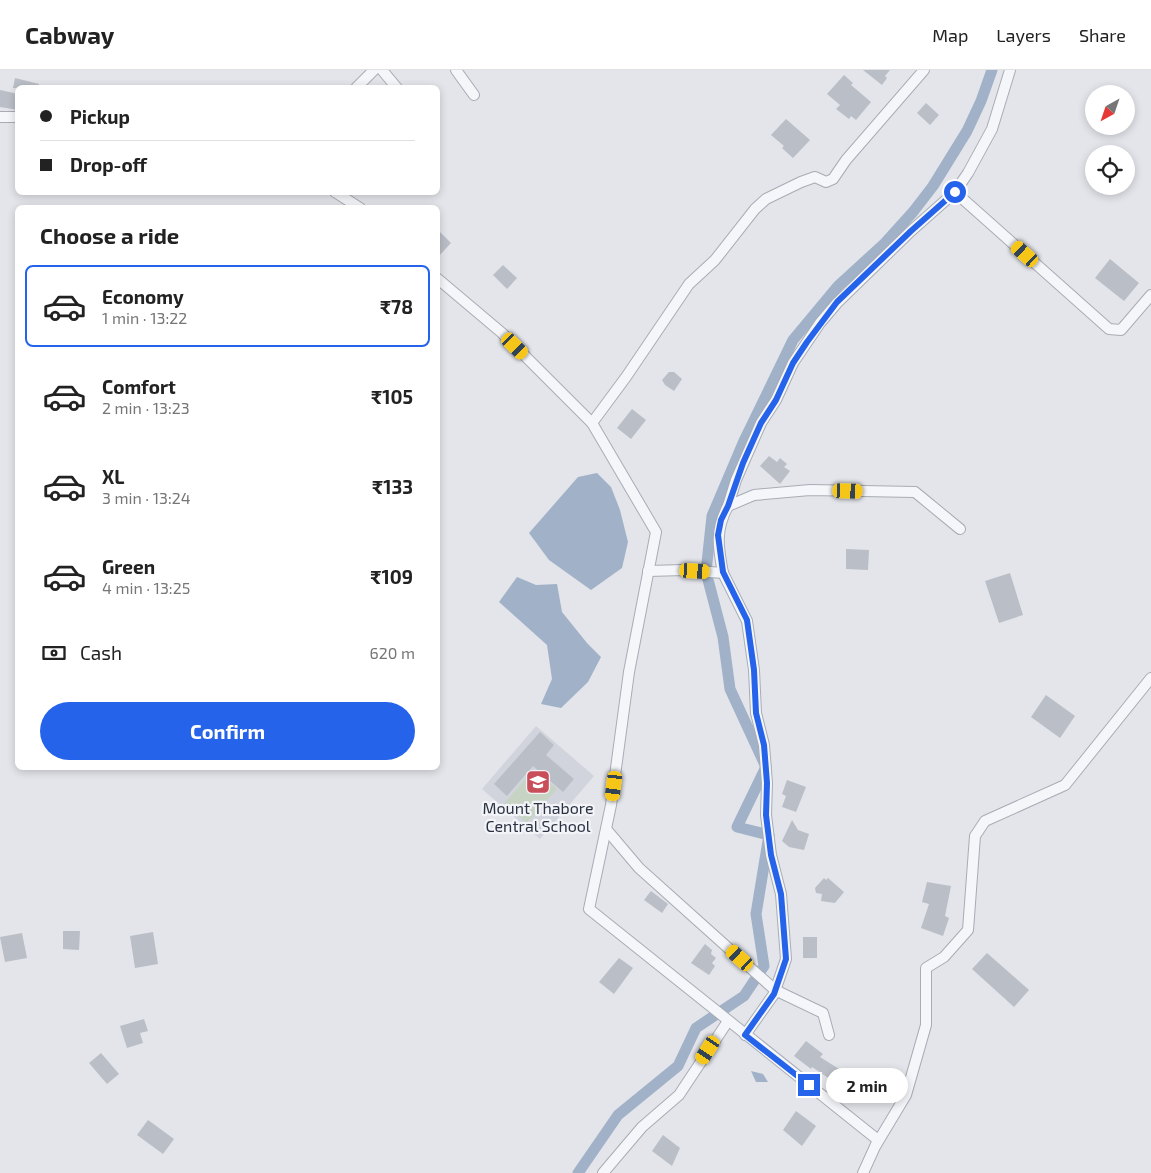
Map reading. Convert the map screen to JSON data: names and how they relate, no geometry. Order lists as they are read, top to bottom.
{
  "places": {
    "school or university": ["Mount Thabore Central School"]
  },
  "north": "bottom left",
  "page": {
    "header": "Cabway",
    "nav": ["Map", "Layers", "Share"],
    "banner": ["Pickup", "Drop-off"],
    "heading": "Choose a ride",
    "list": [
      {
        "name": "Economy",
        "note": "1 min · 13:22",
        "value": "₹78"
      },
      {
        "name": "Comfort",
        "note": "2 min · 13:23",
        "value": "₹105"
      },
      {
        "name": "XL",
        "note": "3 min · 13:24",
        "value": "₹133"
      },
      {
        "name": "Green",
        "note": "4 min · 13:25",
        "value": "₹109"
      }
    ],
    "pay": ["Cash", "620 m"],
    "buttons": "Confirm",
    "bubble": "2 min"
  }
}
